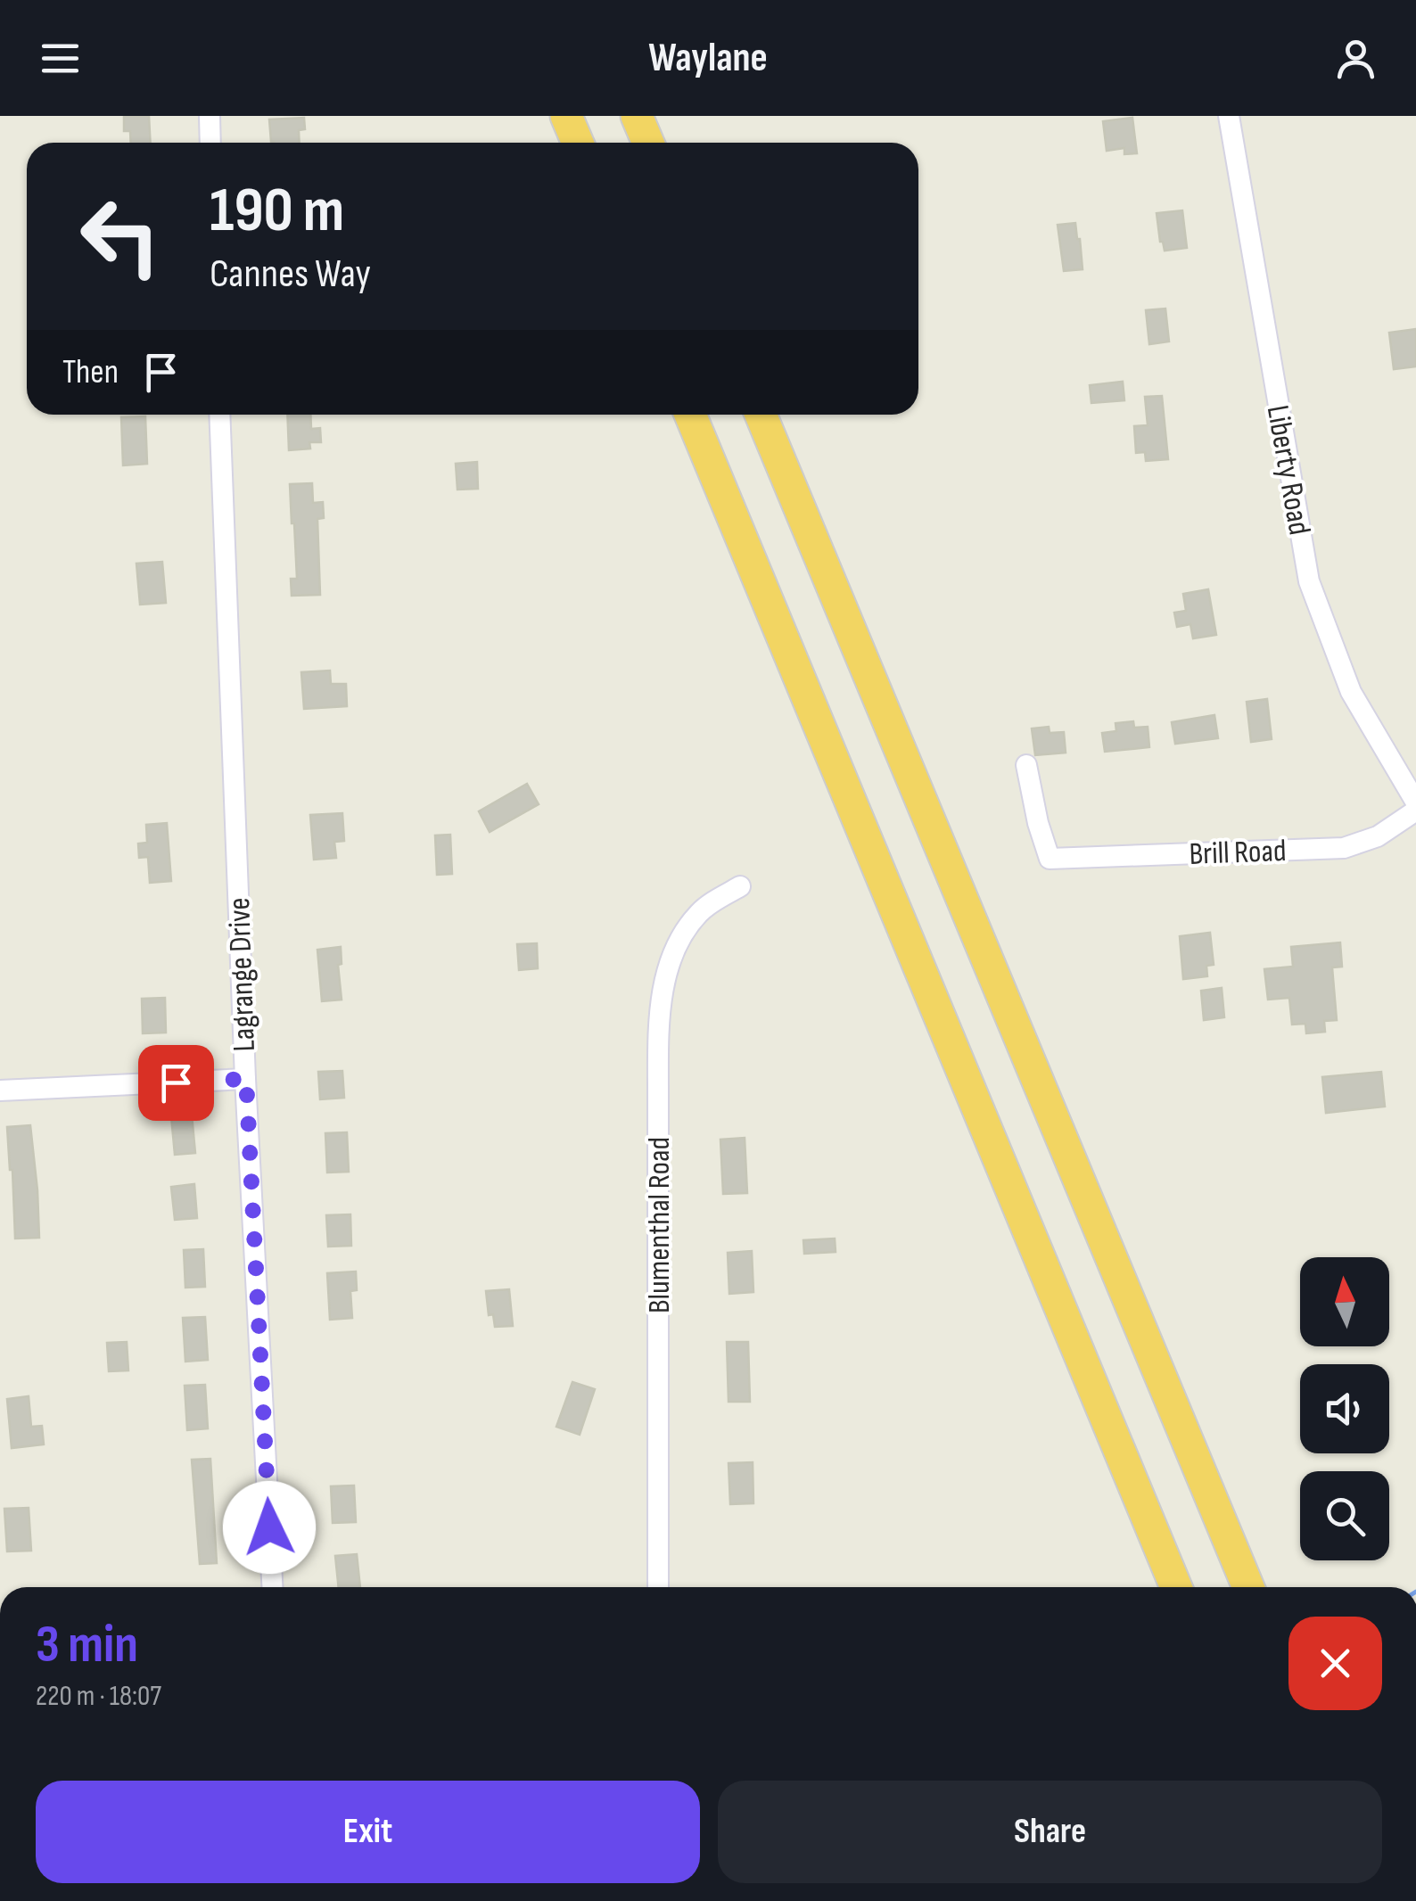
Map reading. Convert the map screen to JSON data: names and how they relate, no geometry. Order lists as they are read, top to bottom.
{
  "streets": {
    "street": [
      "Liberty Road",
      "Brill Road",
      "Lagrange Drive",
      "Blumenthal Road"
    ]
  },
  "north": "top",
  "page": {
    "header": "Waylane",
    "turn": ["190 m", "Cannes Way"],
    "then": "Then",
    "heading": ["3 min", "220 m · 18:07"],
    "buttons": ["Exit", "Share"]
  }
}
